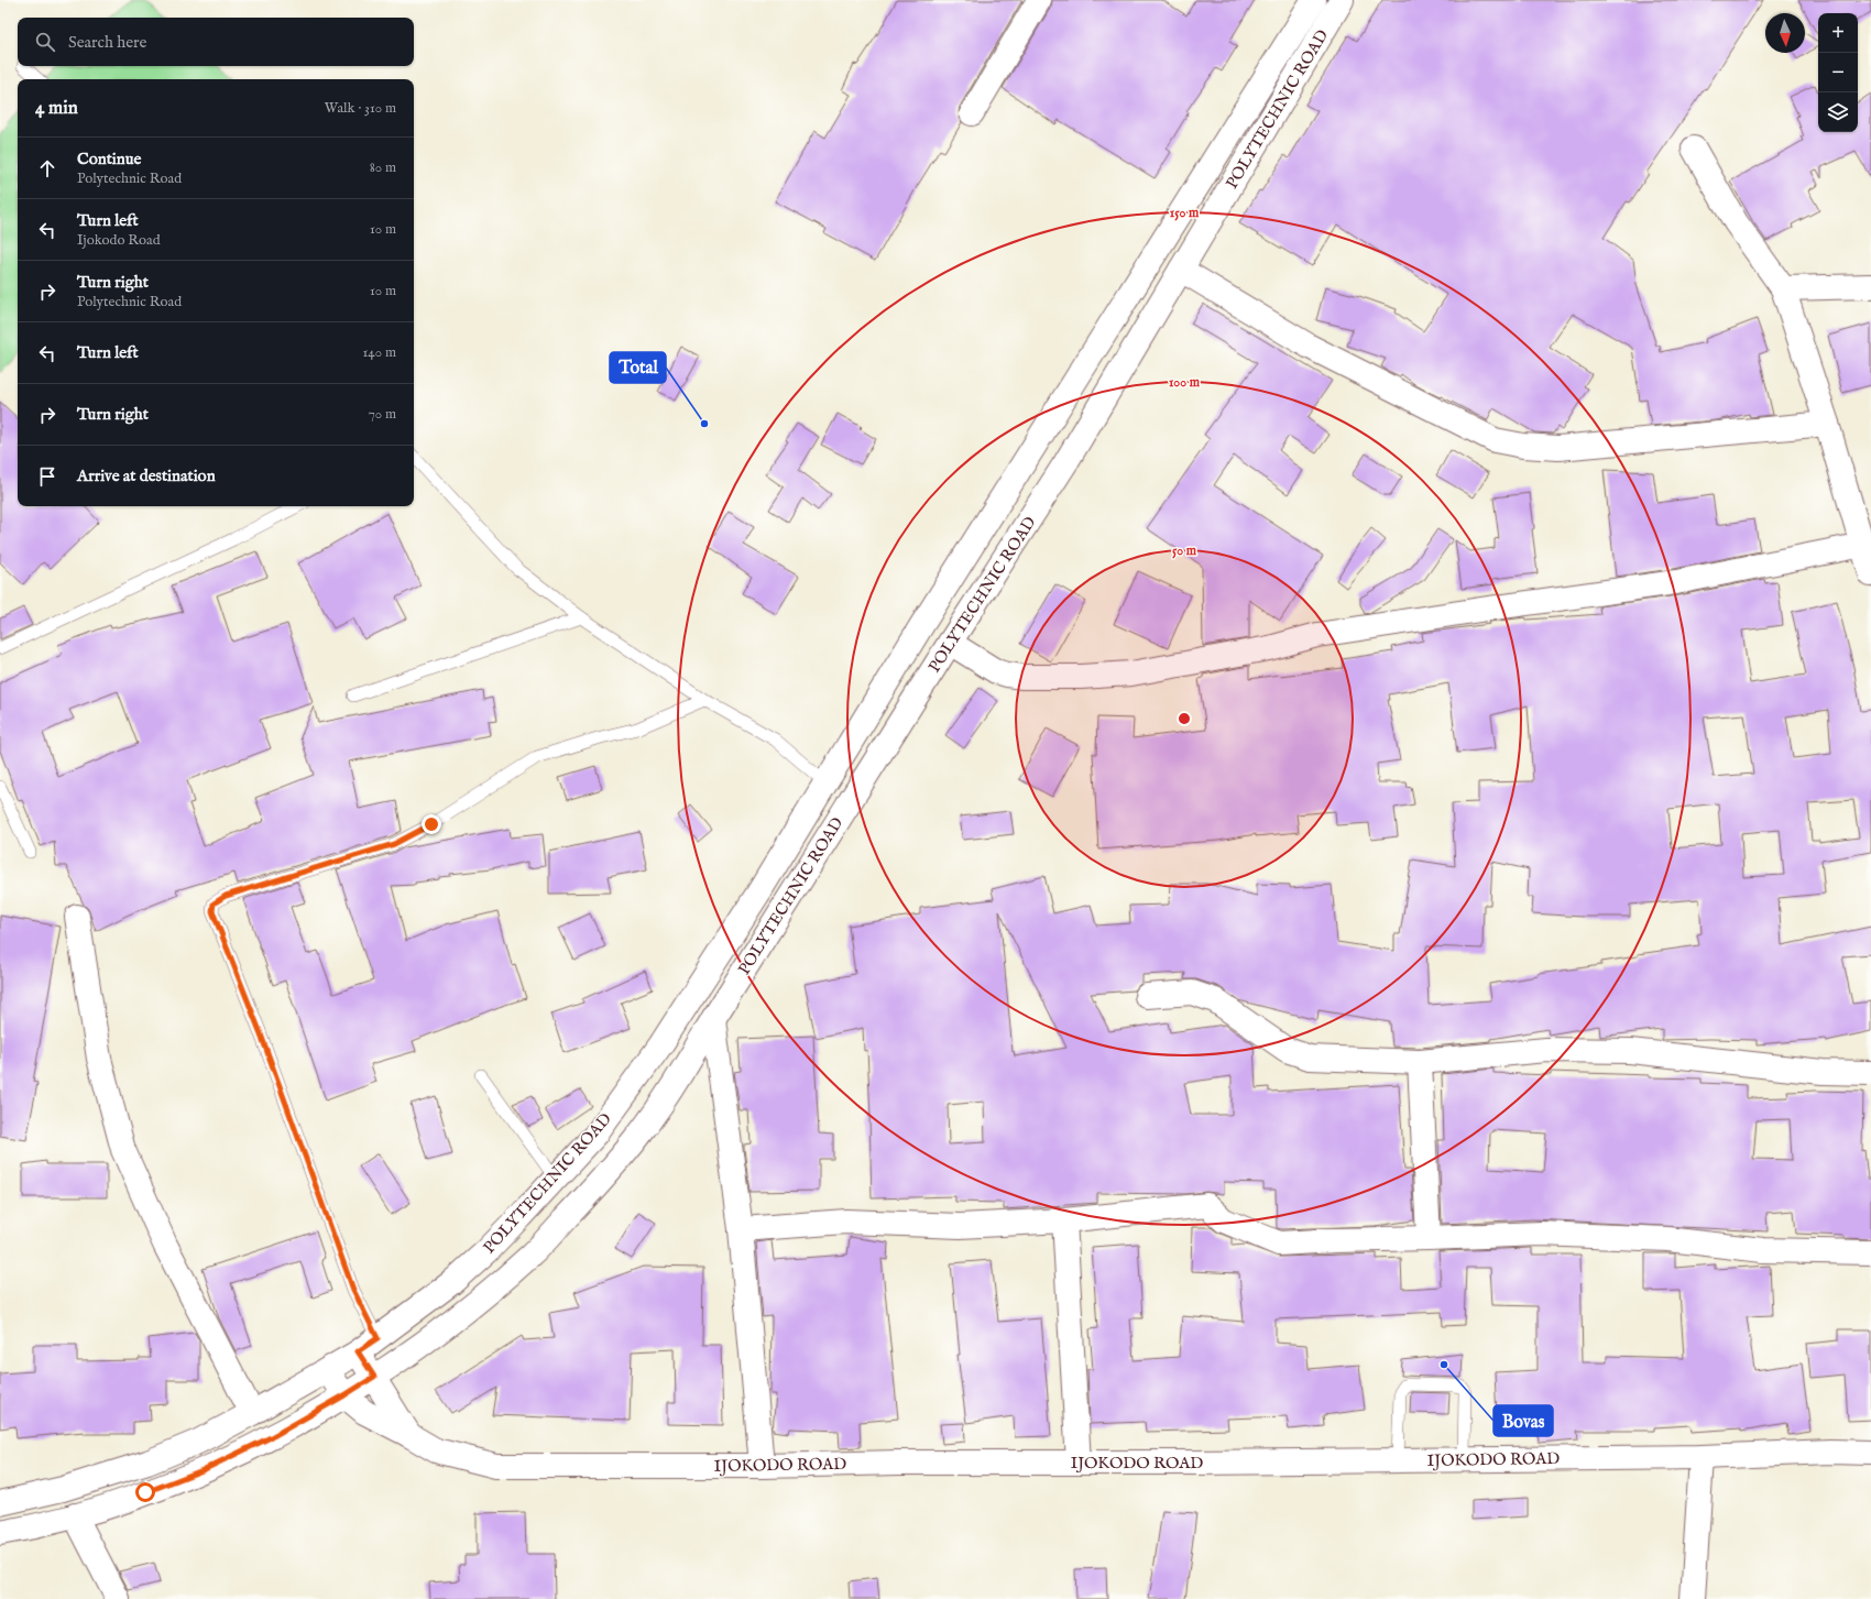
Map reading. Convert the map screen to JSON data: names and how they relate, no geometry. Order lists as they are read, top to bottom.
{
  "streets": {
    "main road": ["POLYTECHNIC ROAD", "IJOKODO ROAD"]
  },
  "crossings": [
    ["POLYTECHNIC ROAD", "IJOKODO ROAD"]
  ],
  "places": ["Total", "Bovas"],
  "north": "bottom",
  "page": {
    "map_buttons": ["+", "−"],
    "search": "Search here",
    "heading": ["4 min", "Walk · 310 m"],
    "list": [
      ["Continue", "Polytechnic Road", "80 m"],
      ["Turn left", "Ijokodo Road", "10 m"],
      ["Turn right", "Polytechnic Road", "10 m"],
      ["Turn left", "140 m"],
      ["Turn right", "70 m"],
      "Arrive at destination"
    ]
  },
  "rings": ["150 m", "100 m", "50 m"]
}
